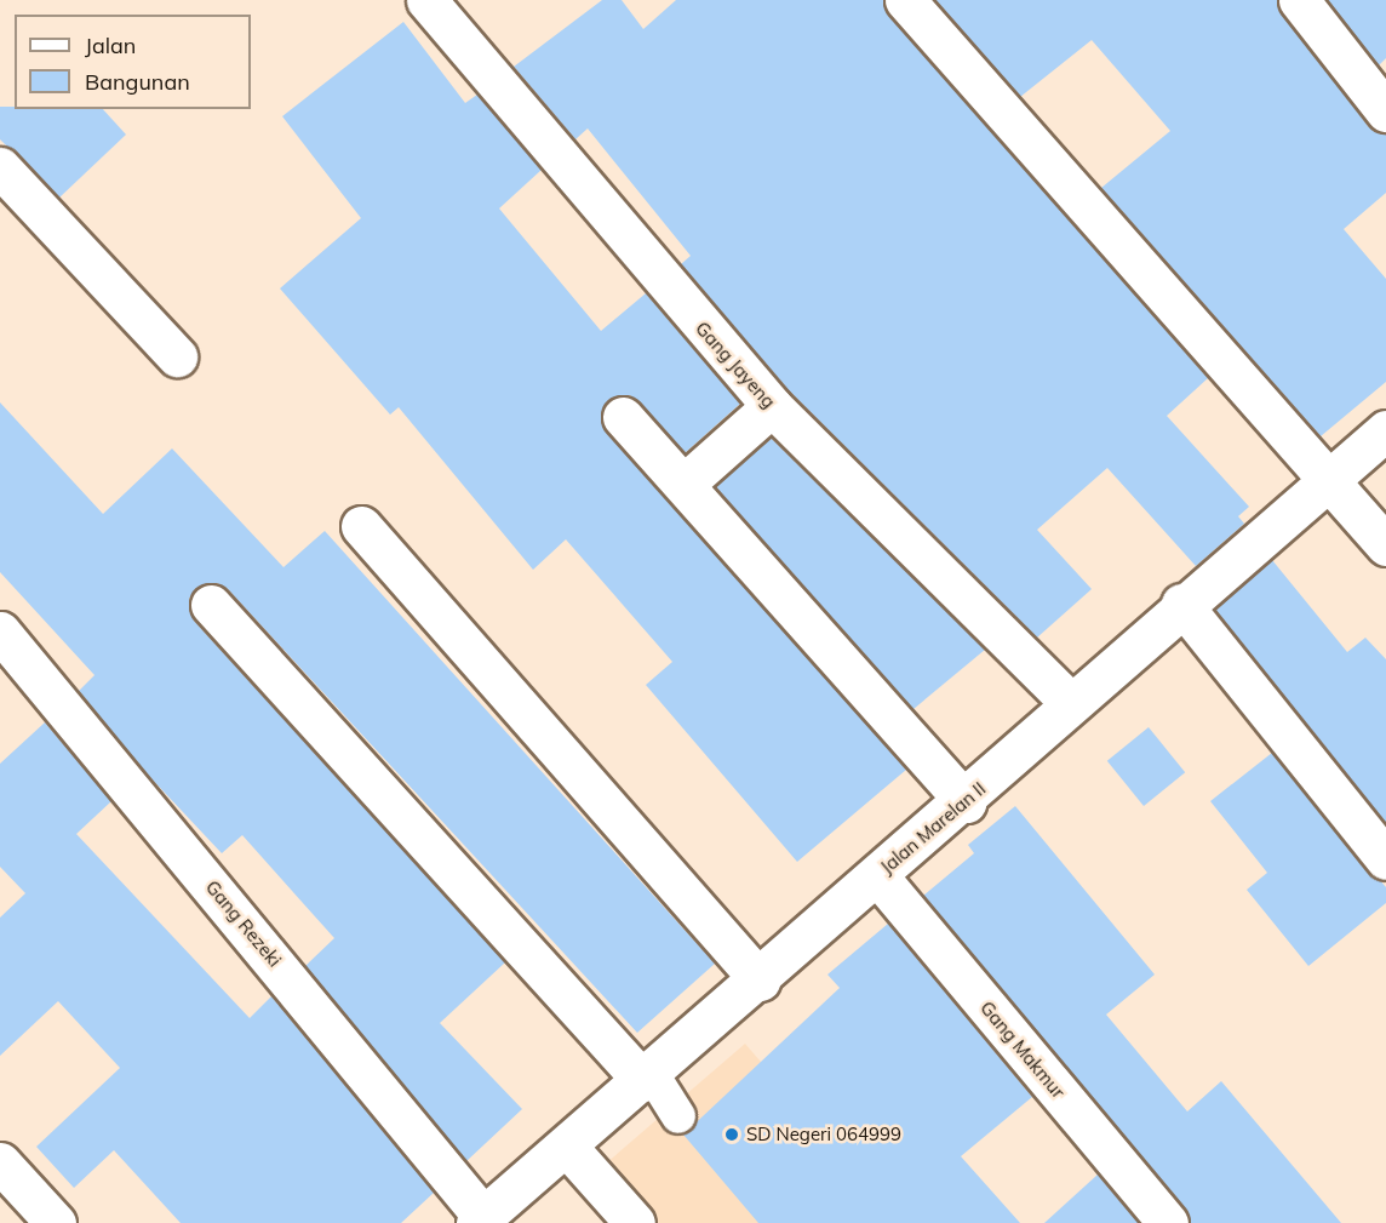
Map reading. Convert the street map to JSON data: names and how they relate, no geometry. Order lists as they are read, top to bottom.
{
  "streets": {
    "street": [
      "Gang Jayeng",
      "Jalan Marelan II",
      "Gang Rezeki",
      "Gang Makmur"
    ]
  },
  "crossings": [
    ["Gang Jayeng", "Jalan Marelan II"],
    ["Jalan Marelan II", "Gang Rezeki"],
    ["Jalan Marelan II", "Gang Makmur"]
  ],
  "places": ["SD Negeri 064999"],
  "legend": ["Jalan", "Bangunan"]
}
